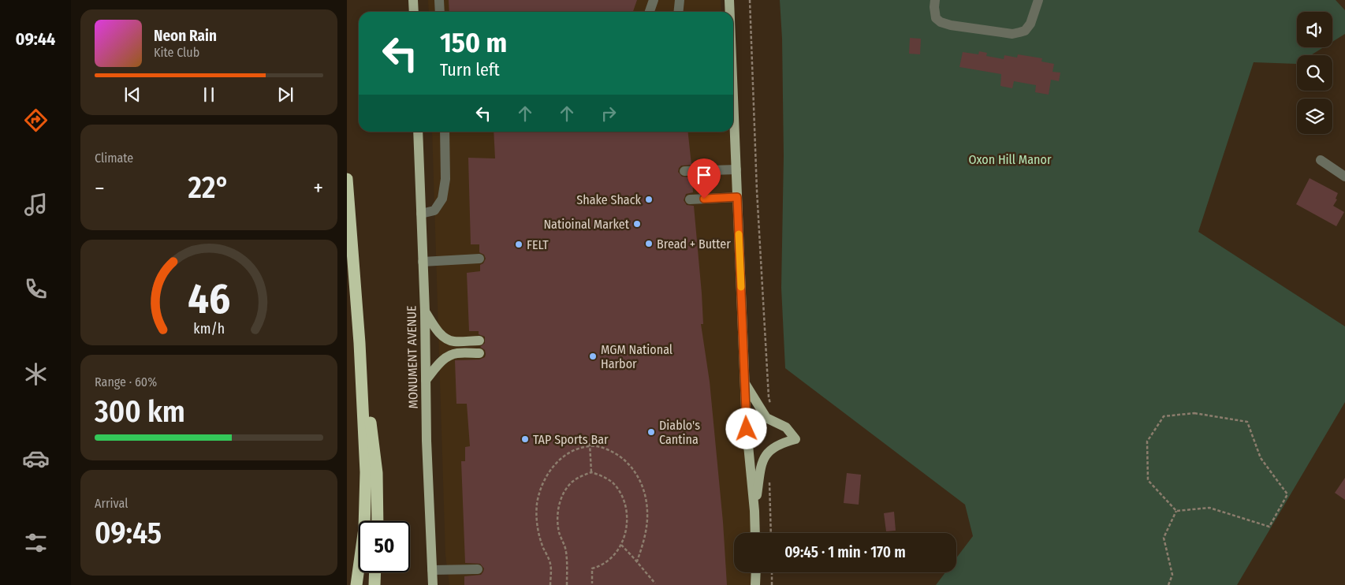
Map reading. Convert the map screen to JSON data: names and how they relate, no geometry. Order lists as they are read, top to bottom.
{
  "streets": {
    "main road": ["MONUMENT AVENUE"]
  },
  "parks": ["Oxon Hill Manor"],
  "places": [
    "Shake Shack",
    "Natioinal Market",
    "Bread + Butter",
    "FELT",
    "MGM National Harbor",
    "Diablo's Cantina",
    "TAP Sports Bar"
  ],
  "page": {
    "tabs": "09:44",
    "turn": ["150 m", "Turn left"],
    "song": ["Neon Rain", "Kite Club"],
    "tile": [
      "Climate",
      ["Range · 60%", "300 km"],
      ["Arrival", "09:45"]
    ],
    "heat": ["−", "22°", "+"],
    "limit": "50",
    "trip": "09:45 · 1 min · 170 m",
    "gauge": ["46", "km/h"]
  }
}
